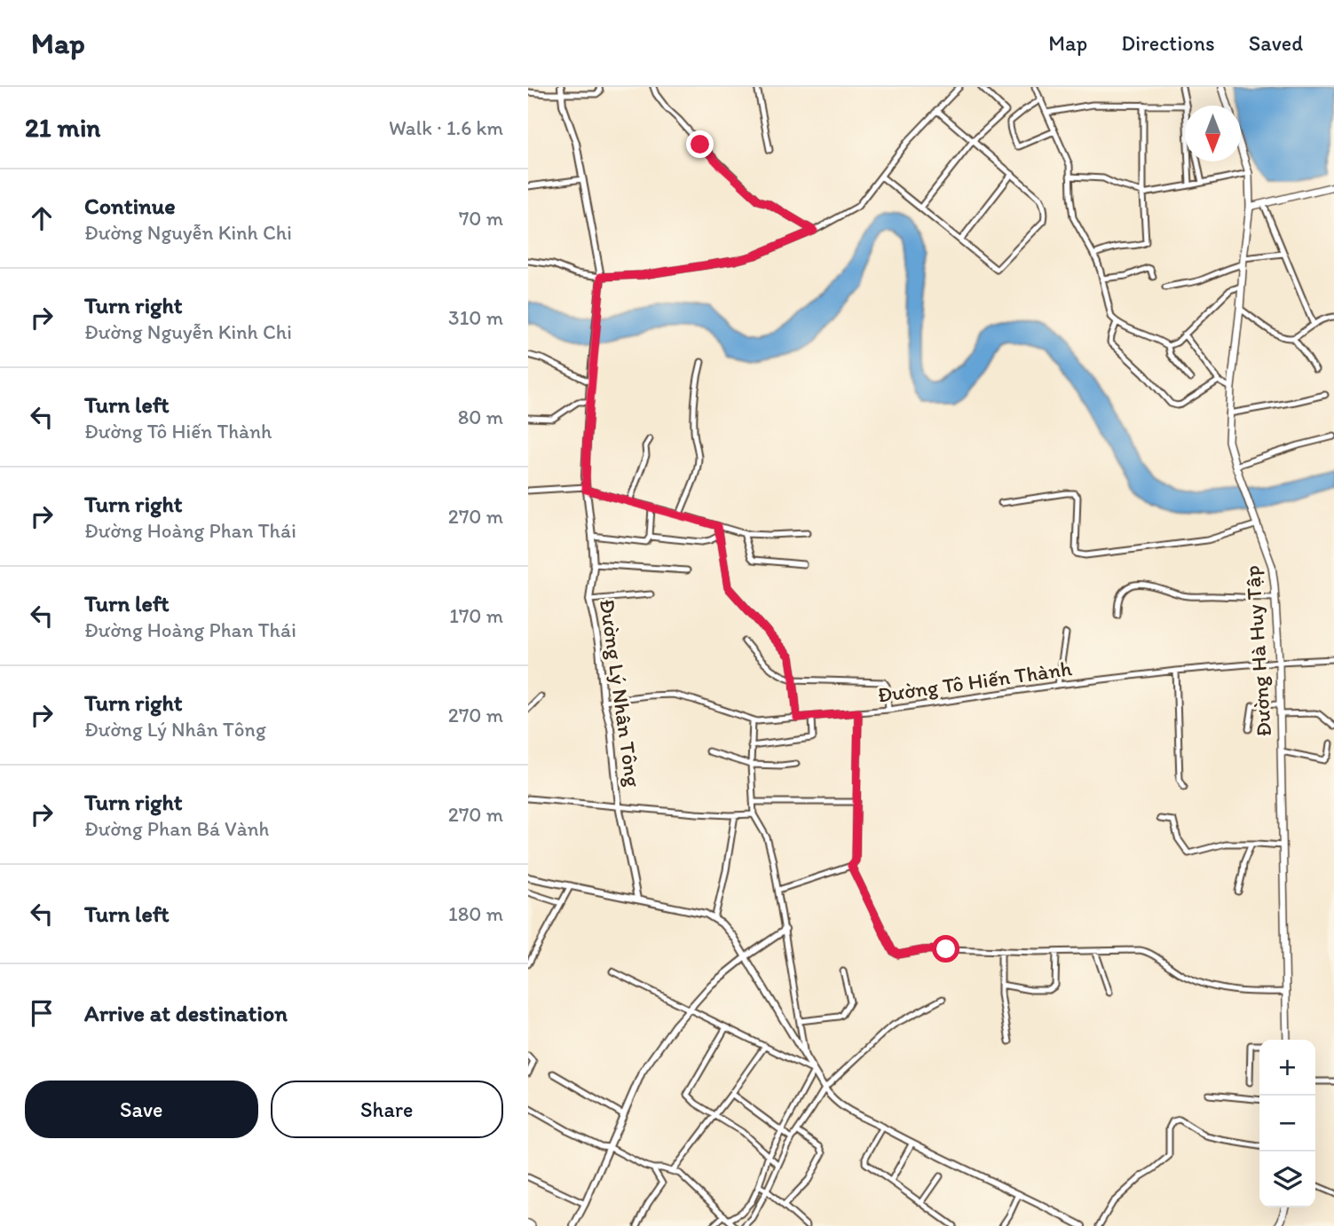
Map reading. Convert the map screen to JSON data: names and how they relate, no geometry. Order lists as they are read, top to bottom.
{
  "streets": {
    "main road": ["Đường Hà Huy Tập"],
    "street": ["Đường Tô Hiến Thành", "Đường Lý Nhân Tông"]
  },
  "crossings": [
    ["Đường Hà Huy Tập", "Đường Tô Hiến Thành"],
    ["Đường Tô Hiến Thành", "Đường Lý Nhân Tông"]
  ],
  "north": "bottom",
  "page": {
    "header": "Map",
    "nav": ["Map", "Directions", "Saved"],
    "heading": ["21 min", "Walk · 1.6 km"],
    "list": [
      ["Continue", "Đường Nguyễn Kinh Chi", "70 m"],
      ["Turn right", "Đường Nguyễn Kinh Chi", "310 m"],
      ["Turn left", "Đường Tô Hiến Thành", "80 m"],
      ["Turn right", "Đường Hoàng Phan Thái", "270 m"],
      ["Turn left", "Đường Hoàng Phan Thái", "170 m"],
      ["Turn right", "Đường Lý Nhân Tông", "270 m"],
      ["Turn right", "Đường Phan Bá Vành", "270 m"],
      ["Turn left", "180 m"],
      "Arrive at destination"
    ],
    "map_buttons": ["+", "−"],
    "buttons": ["Save", "Share"]
  }
}
